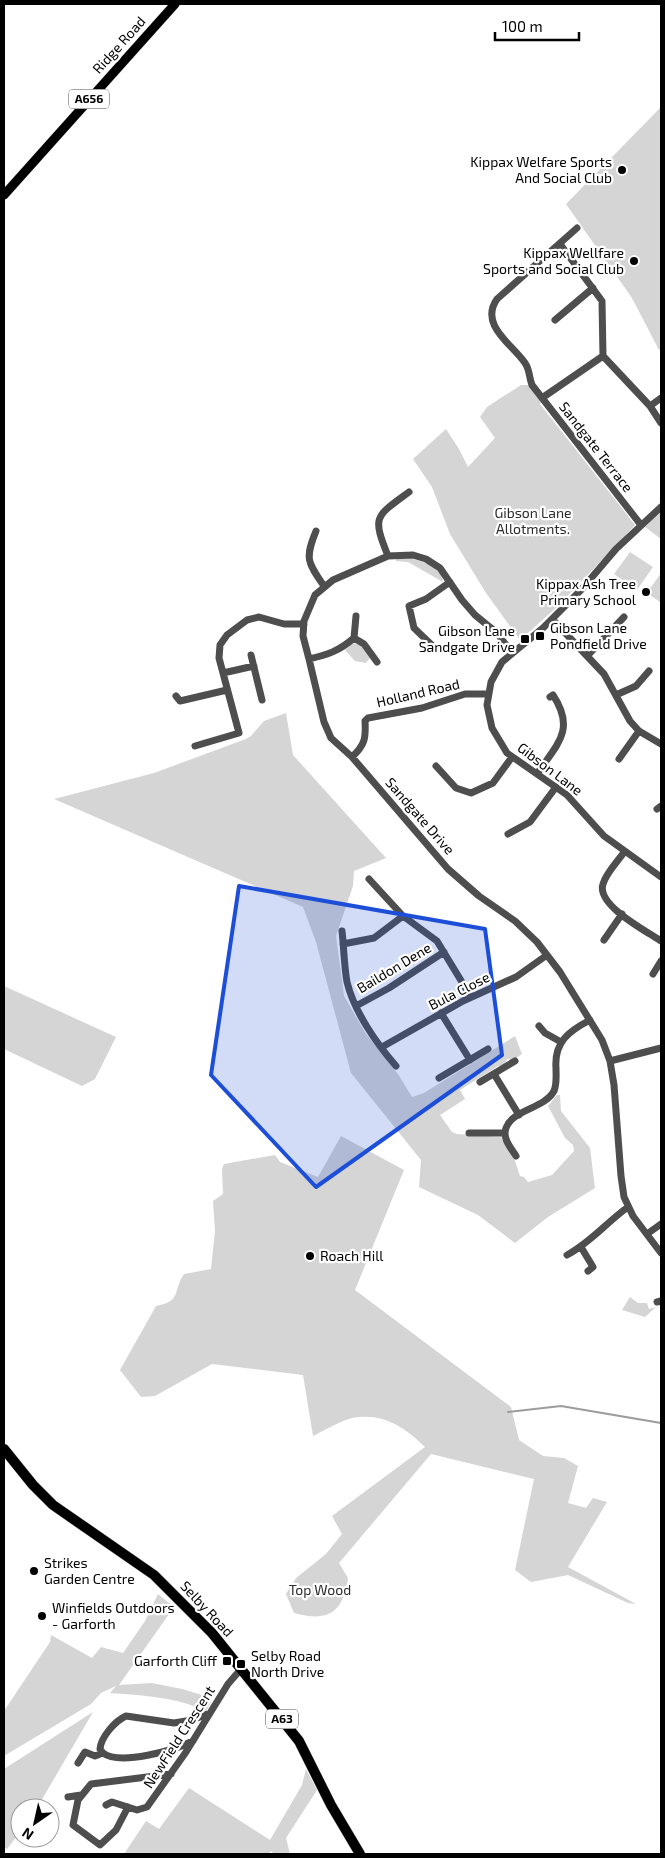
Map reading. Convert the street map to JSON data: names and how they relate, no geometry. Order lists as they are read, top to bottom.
{
  "streets": {
    "highway": ["Selby Road", "A63"],
    "main road": ["Ridge Road", "A656"],
    "street": [
      "Sandgate Terrace",
      "Holland Road",
      "Gibson Lane",
      "Sandgate Drive",
      "Baildon Dene",
      "Bula Close",
      "NewField Crescent"
    ]
  },
  "crossings": [
    ["Sandgate Terrace", "Gibson Lane"],
    ["Holland Road", "Gibson Lane"],
    ["Holland Road", "Sandgate Drive"],
    ["Gibson Lane", "Sandgate Drive"],
    ["Sandgate Drive", "Bula Close"],
    ["Selby Road", "NewField Crescent"]
  ],
  "parks": ["Gibson Lane Allotments.", "Top Wood"],
  "places": {
    "other": [
      "Kippax Welfare Sports And Social Club",
      "Kippax Wellfare Sports and Social Club",
      "Kippax Ash Tree Primary School",
      "Roach Hill",
      "Strikes Garden Centre",
      "Winfields Outdoors - Garforth"
    ],
    "transit": [
      "Gibson Lane Pondfield Drive",
      "Gibson Lane Sandgate Drive",
      "Garforth Cliff",
      "Selby Road North Drive"
    ]
  },
  "scale_bar": "100 m",
  "north": "bottom left"
}
